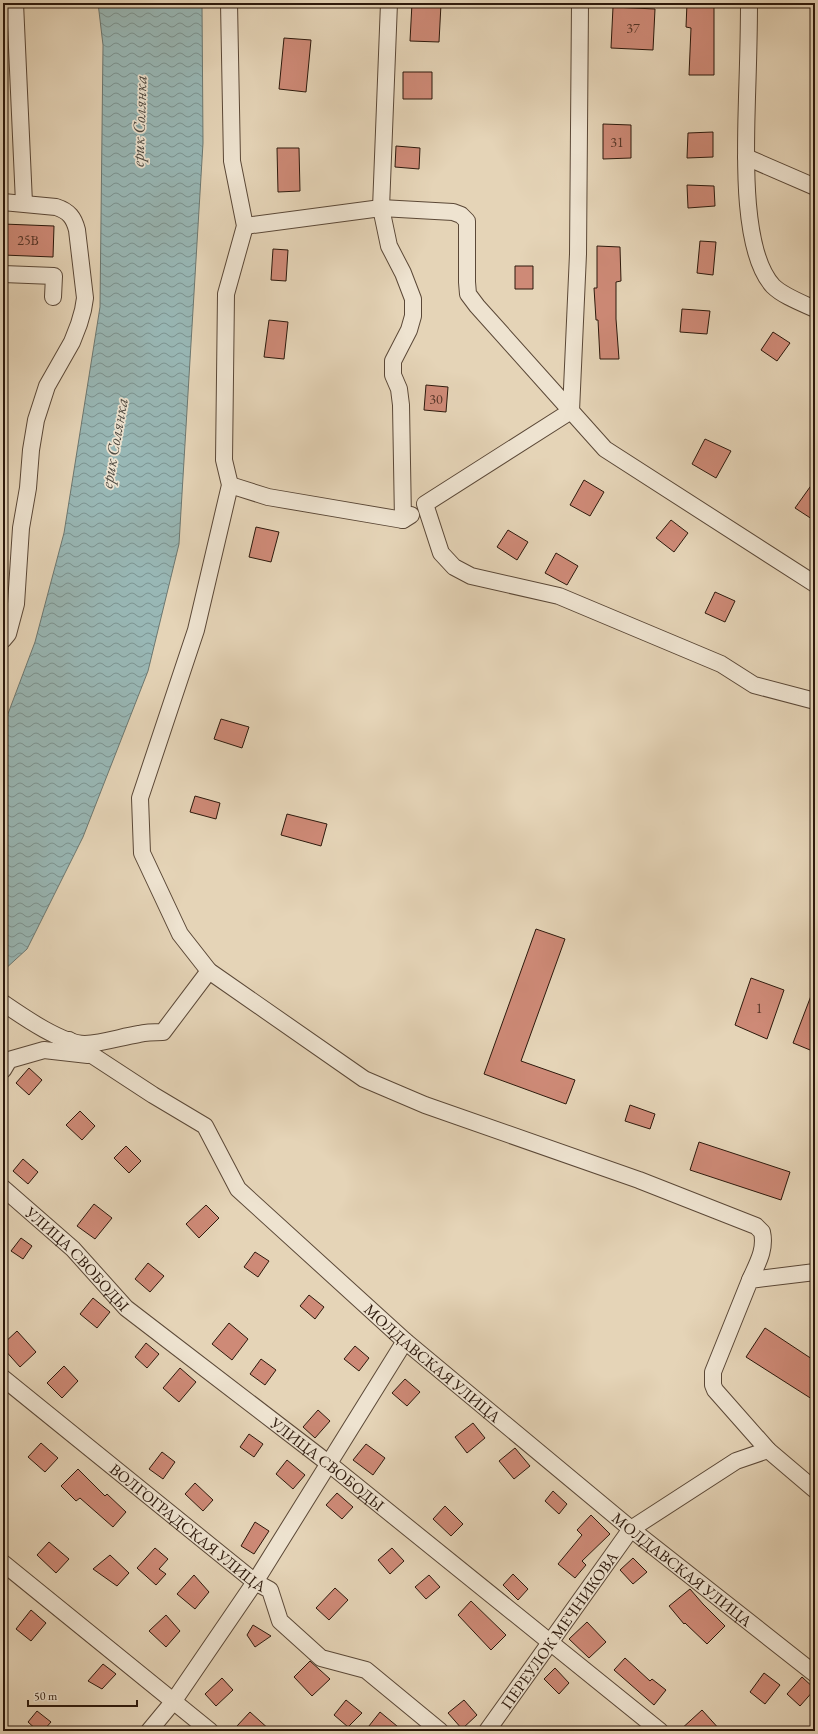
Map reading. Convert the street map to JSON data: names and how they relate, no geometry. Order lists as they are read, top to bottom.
{
  "streets": {
    "street": [
      "УЛИЦА СВОБОДЫ",
      "МОЛДАВСКАЯ УЛИЦА",
      "ВОЛГОГРАДСКАЯ УЛИЦА",
      "ПЕРЕУЛОК МЕЧНИКОВА"
    ]
  },
  "crossings": [
    ["УЛИЦА СВОБОДЫ", "ПЕРЕУЛОК МЕЧНИКОВА"],
    ["МОЛДАВСКАЯ УЛИЦА", "ПЕРЕУЛОК МЕЧНИКОВА"]
  ],
  "water": ["ерик Солянка"],
  "house_numbers": [
    "37",
    "31",
    "25В",
    "30",
    "1"
  ],
  "scale_bar": "50 m"
}
